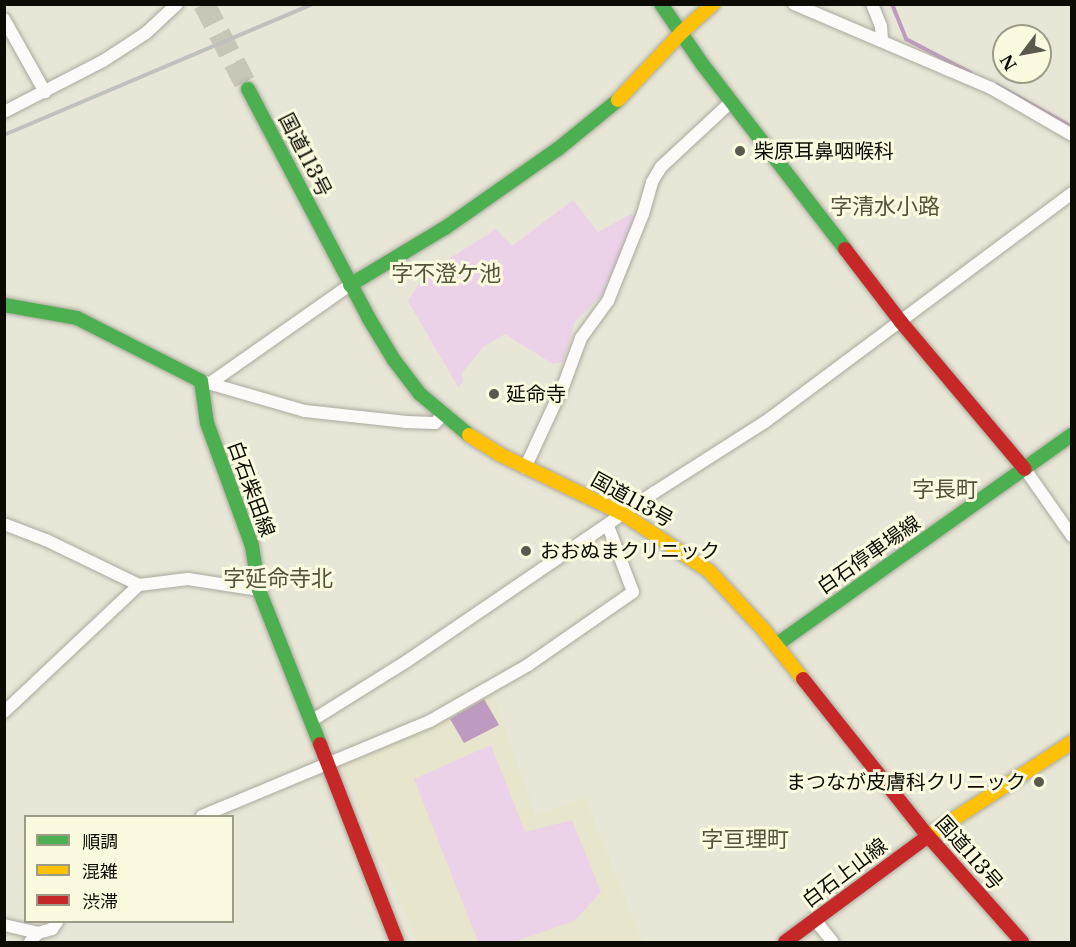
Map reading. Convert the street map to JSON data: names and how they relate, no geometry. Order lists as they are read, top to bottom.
{
  "streets": {
    "main road": [
      "国道113号",
      "白石柴田線",
      "白石停車場線",
      "白石上山線"
    ]
  },
  "crossings": [
    ["国道113号", "白石停車場線"],
    ["国道113号", "白石上山線"]
  ],
  "districts": [
    "字清水小路",
    "字不澄ケ池",
    "字長町",
    "字延命寺北",
    "字亘理町"
  ],
  "places": [
    "柴原耳鼻咽喉科",
    "延命寺",
    "おおぬまクリニック",
    "まつなが皮膚科クリニック"
  ],
  "legend": ["順調", "混雑", "渋滞"],
  "north": "bottom left"
}
